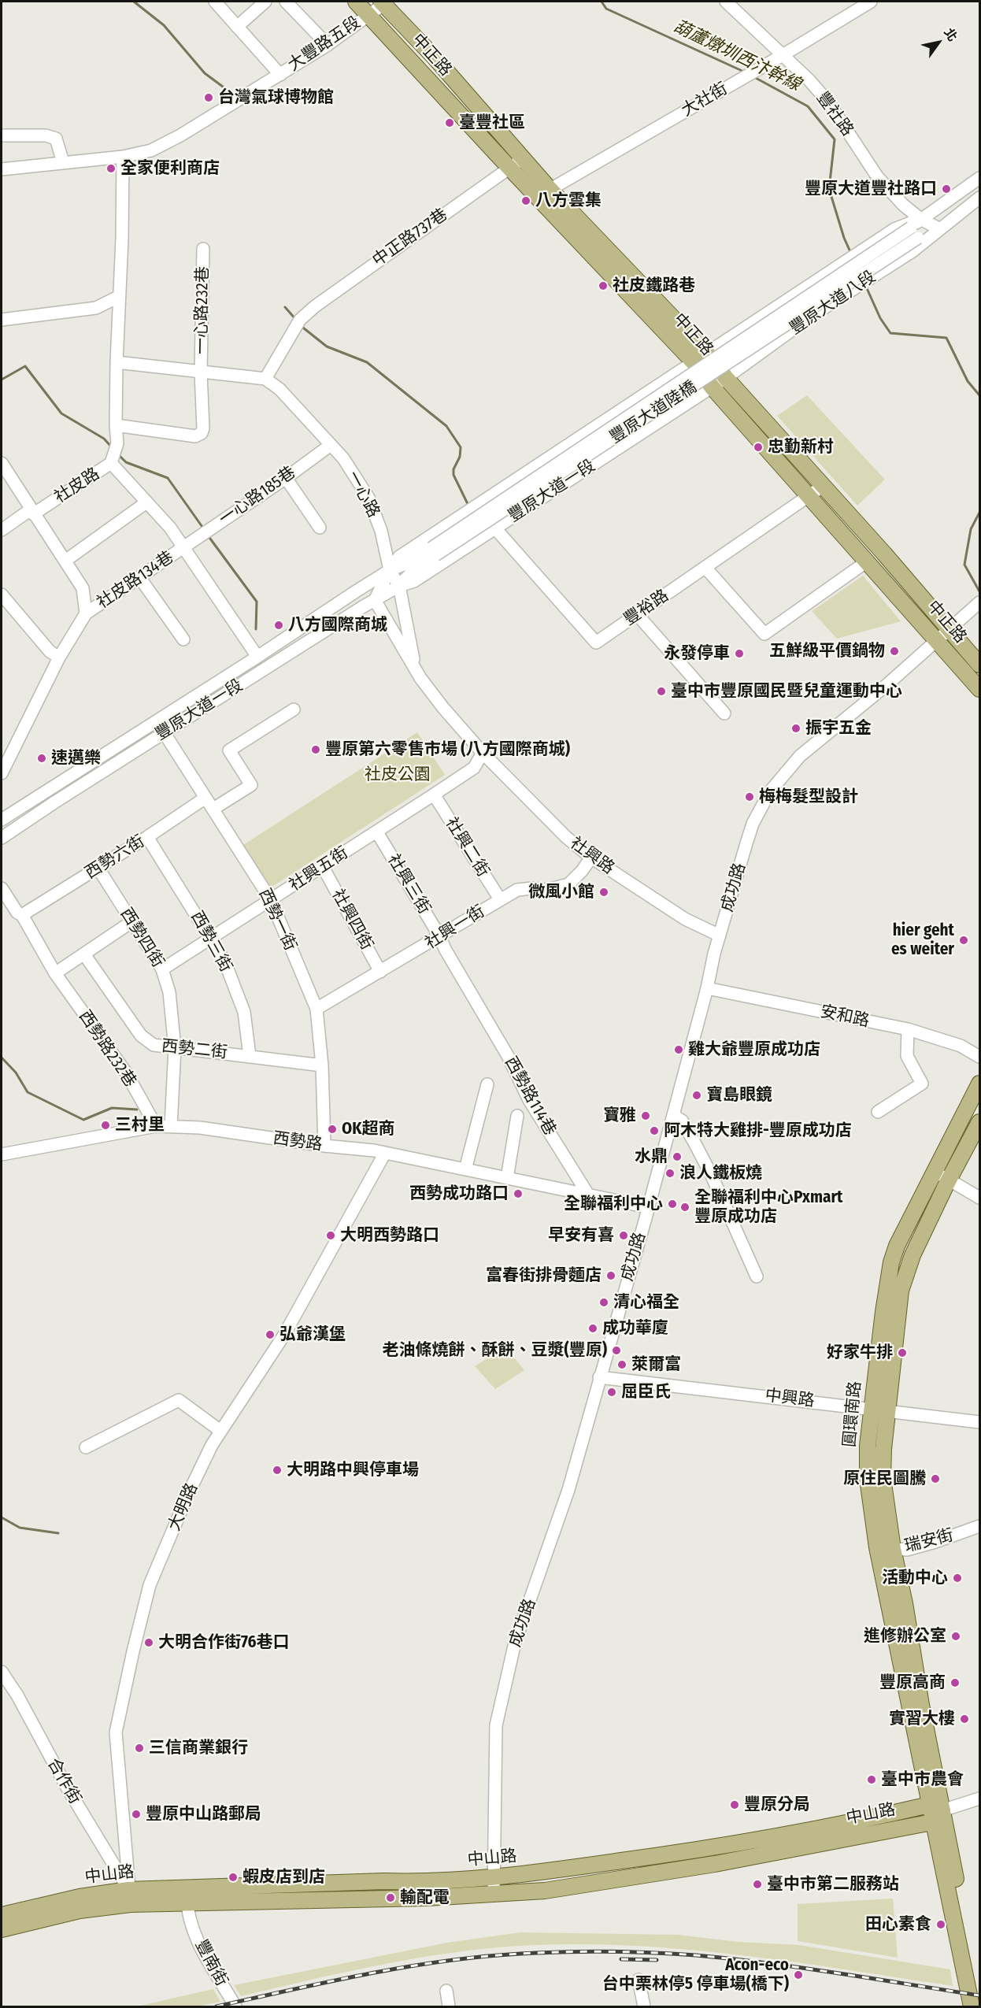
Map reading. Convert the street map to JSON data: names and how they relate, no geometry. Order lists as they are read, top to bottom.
{
  "streets": {
    "main road": ["中正路", "圓環南路", "中山路"],
    "street": [
      "大豐路五段",
      "大社街",
      "豐社路",
      "中正路737巷",
      "豐原大道八段",
      "一心路232巷",
      "豐原大道陸橋",
      "社皮路",
      "豐原大道一段",
      "一心路",
      "一心路185巷",
      "社皮路134巷",
      "豐裕路",
      "社興二街",
      "社興路",
      "西勢六街",
      "社興五街",
      "社興三街",
      "成功路",
      "西勢一街",
      "社興四街",
      "社興一街",
      "西勢四街",
      "西勢三街",
      "安和路",
      "西勢路232巷",
      "西勢二街",
      "西勢路114巷",
      "西勢路",
      "中興路",
      "大明路",
      "瑞安街",
      "合作街",
      "豐南街"
    ]
  },
  "crossings": [
    ["大豐路五段", "中正路"],
    ["大豐路五段", "社皮路"],
    ["中正路", "大社街"],
    ["中正路", "中正路737巷"],
    ["中正路", "豐原大道八段"],
    ["中正路", "豐原大道一段"],
    ["中正路", "豐裕路"],
    ["中正路", "成功路"],
    ["大社街", "豐社路"],
    ["豐社路", "豐原大道八段"],
    ["中正路737巷", "一心路"],
    ["豐原大道八段", "豐原大道陸橋"],
    ["豐原大道八段", "豐原大道一段"],
    ["一心路232巷", "社皮路"],
    ["豐原大道陸橋", "豐原大道一段"],
    ["豐原大道一段", "一心路"],
    ["豐原大道一段", "豐裕路"],
    ["豐原大道一段", "西勢一街"],
    ["一心路", "一心路185巷"],
    ["一心路185巷", "社皮路134巷"],
    ["社興二街", "社興五街"],
    ["社興二街", "社興一街"],
    ["社興路", "社興五街"],
    ["社興路", "成功路"],
    ["社興路", "社興一街"],
    ["西勢六街", "西勢一街"],
    ["西勢六街", "西勢四街"],
    ["西勢六街", "西勢三街"],
    ["西勢六街", "西勢路232巷"],
    ["社興五街", "社興三街"],
    ["社興五街", "西勢一街"],
    ["社興五街", "社興四街"],
    ["社興五街", "西勢四街"],
    ["社興五街", "西勢三街"],
    ["社興三街", "社興一街"],
    ["社興三街", "西勢路114巷"],
    ["成功路", "安和路"],
    ["成功路", "西勢路"],
    ["成功路", "中興路"],
    ["成功路", "中山路"],
    ["西勢一街", "社興一街"],
    ["西勢一街", "西勢二街"],
    ["西勢一街", "西勢路"],
    ["社興四街", "社興一街"],
    ["西勢四街", "西勢二街"],
    ["西勢四街", "西勢路"],
    ["西勢三街", "西勢二街"],
    ["西勢路232巷", "西勢路"],
    ["西勢路114巷", "西勢路"],
    ["西勢路", "大明路"],
    ["中興路", "圓環南路"],
    ["圓環南路", "瑞安街"],
    ["圓環南路", "中山路"],
    ["大明路", "合作街"],
    ["大明路", "中山路"],
    ["合作街", "中山路"],
    ["中山路", "豐南街"]
  ],
  "water": ["葫蘆燉圳西汴幹線"],
  "parks": ["社皮公園"],
  "places": [
    "台灣氣球博物館",
    "臺豐社區",
    "全家便利商店",
    "豐原大道豐社路口",
    "八方雲集",
    "社皮鐵路巷",
    "忠勤新村",
    "八方國際商城",
    "五鮮級平價鍋物",
    "永發停車",
    "臺中市豐原國民暨兒童運動中心",
    "振宇五金",
    "豐原第六零售市場 (八方國際商城)",
    "速邁樂",
    "梅梅髮型設計",
    "微風小館",
    "hier geht es weiter",
    "雞大爺豐原成功店",
    "寶島眼鏡",
    "寶雅",
    "三村里",
    "OK超商",
    "阿木特大雞排-豐原成功店",
    "水鼎",
    "浪人鐵板燒",
    "西勢成功路口",
    "全聯福利中心",
    "全聯福利中心Pxmart 豐原成功店",
    "大明西勢路口",
    "早安有喜",
    "富春街排骨麵店",
    "清心福全",
    "成功華廈",
    "弘爺漢堡",
    "老油條燒餅、酥餅、豆漿(豐原)",
    "好家牛排",
    "萊爾富",
    "屈臣氏",
    "大明路中興停車場",
    "原住民圖騰",
    "活動中心",
    "進修辦公室",
    "大明合作街76巷口",
    "豐原高商",
    "實習大樓",
    "三信商業銀行",
    "臺中市農會",
    "豐原分局",
    "豐原中山路郵局",
    "蝦皮店到店",
    "臺中市第二服務站",
    "輸配電",
    "田心素食",
    "Acon-eco 台中栗林停5 停車場(橋下)"
  ],
  "north": "top right"
}
